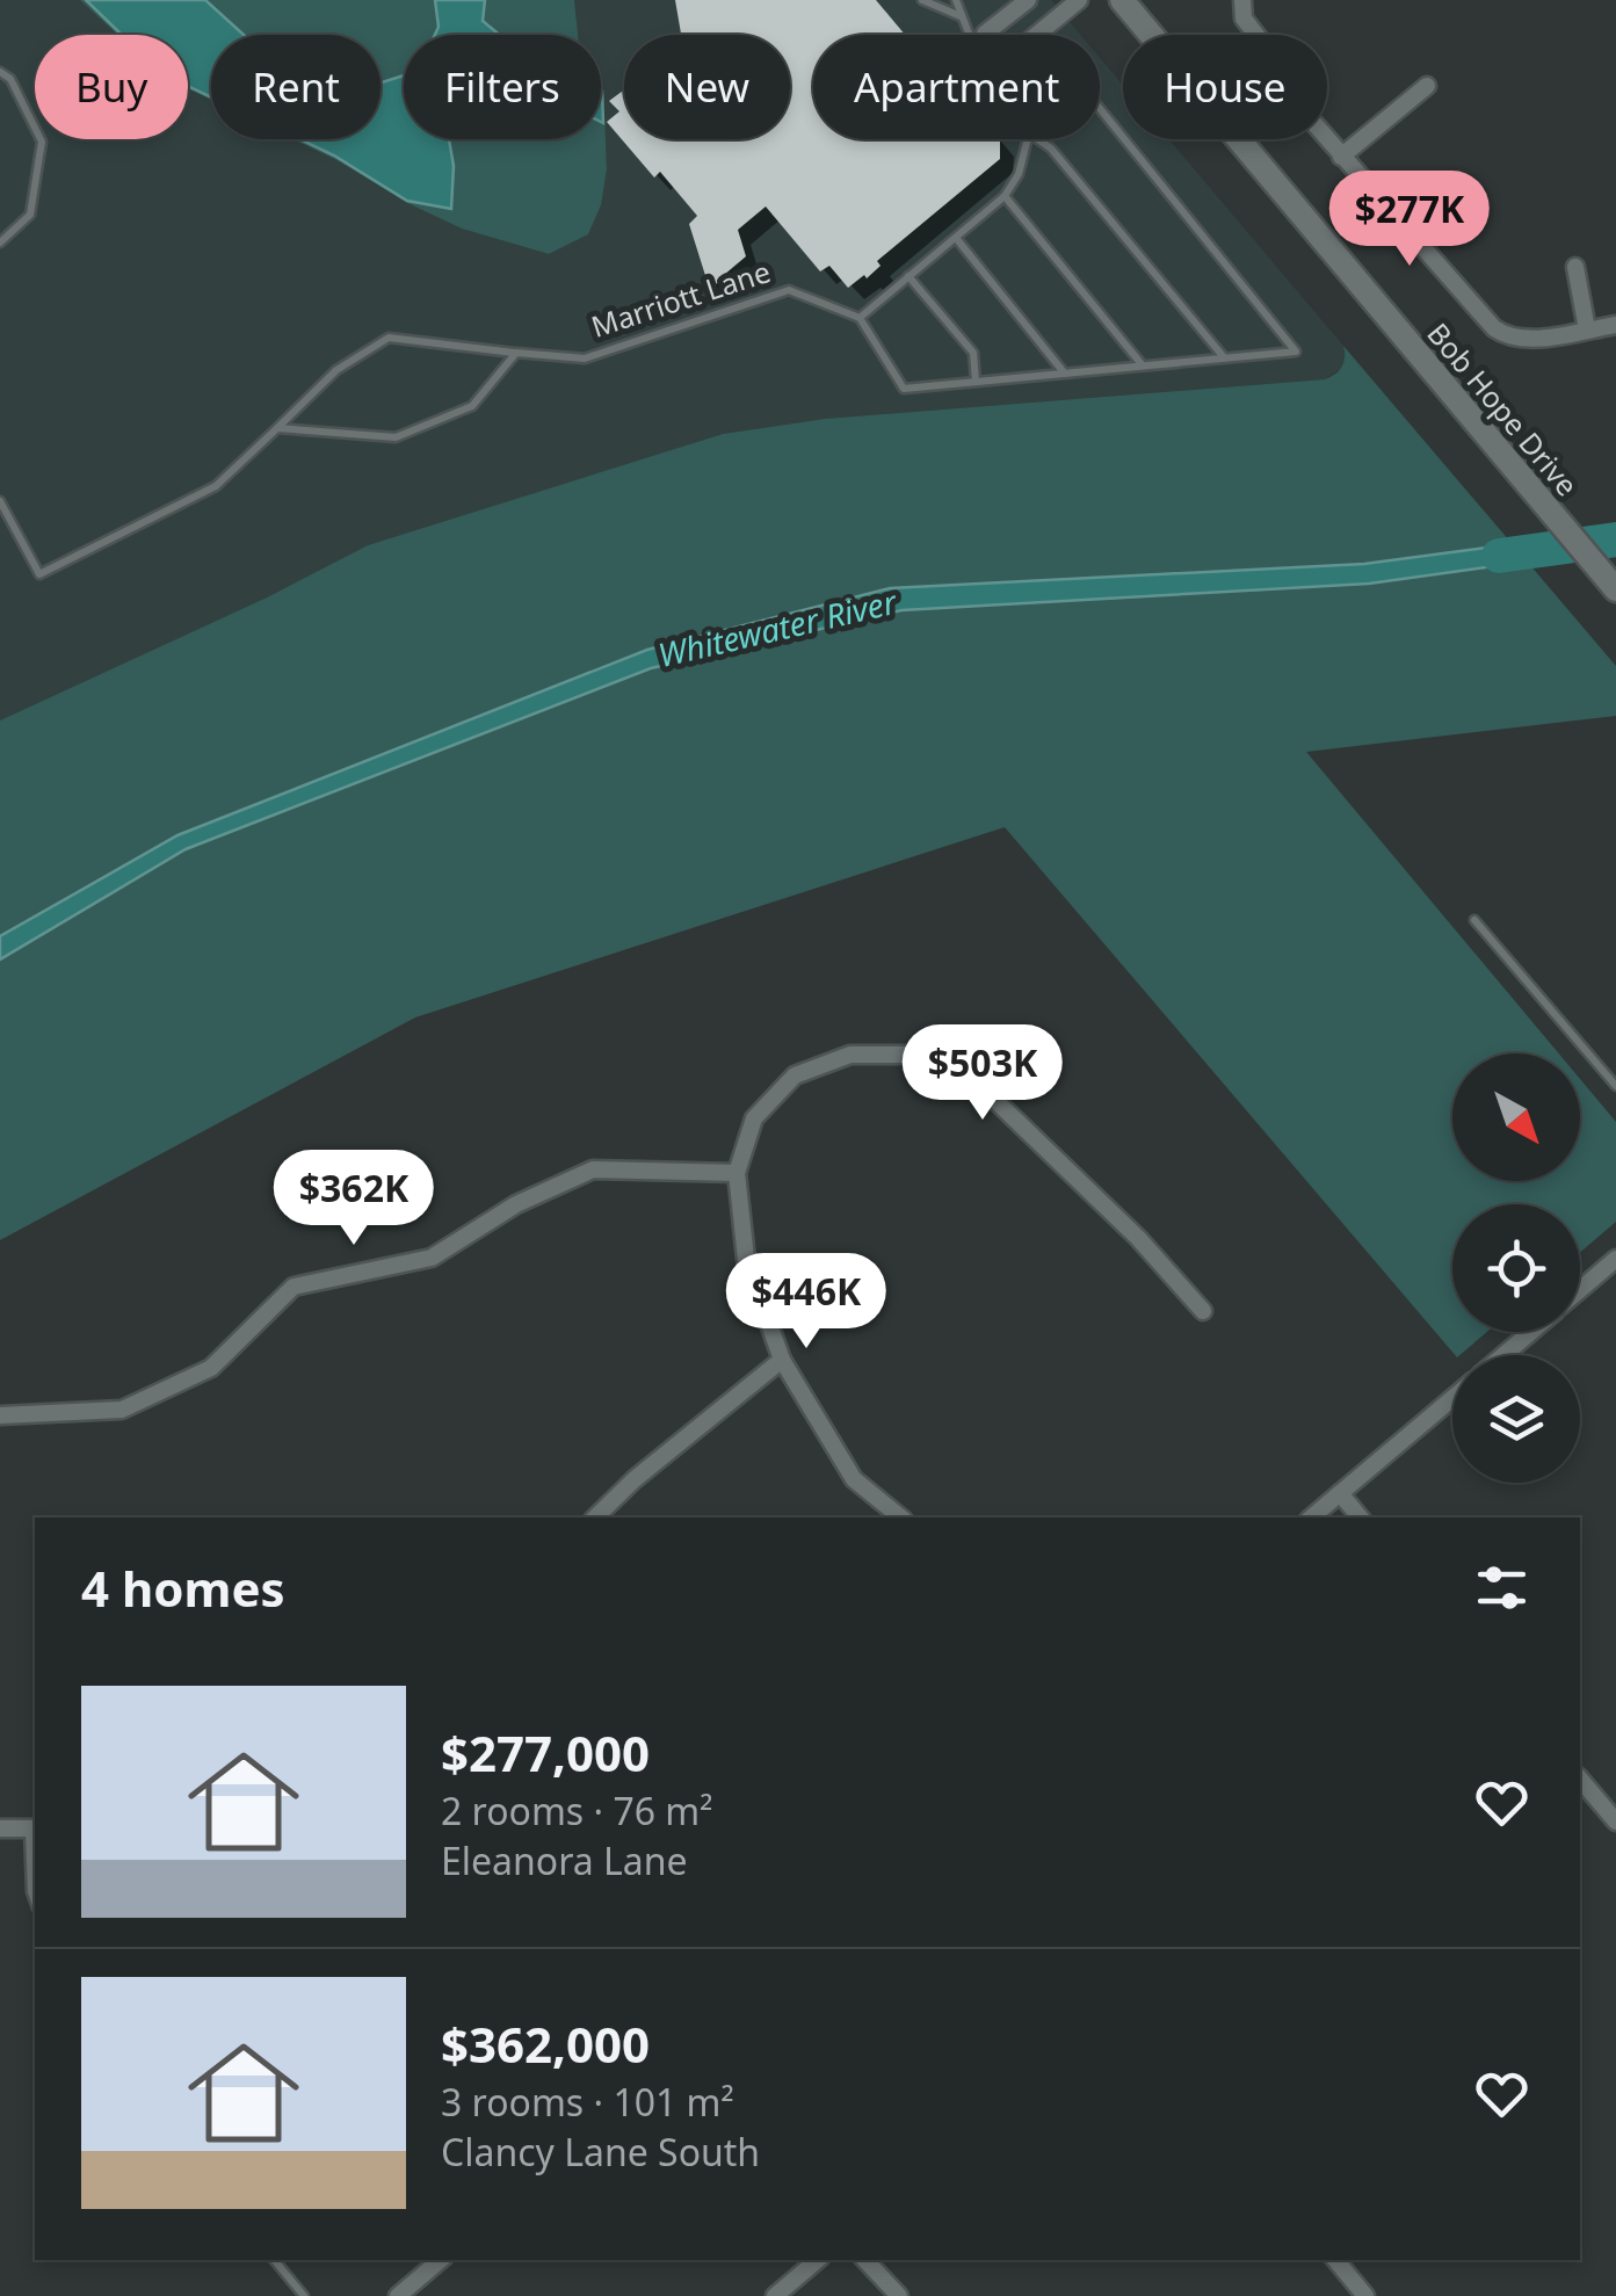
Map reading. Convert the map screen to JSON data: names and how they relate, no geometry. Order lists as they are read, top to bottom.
{
  "streets": {
    "main road": ["Bob Hope Drive"],
    "lane": ["Marriott Lane"]
  },
  "water": ["Whitewater River"],
  "north": "bottom right",
  "page": {
    "chip": [
      "Buy",
      "Rent",
      "Filters",
      "New",
      "Apartment",
      "House"
    ],
    "price": [
      "$277K",
      "$503K",
      "$362K",
      "$446K"
    ],
    "heading": "4 homes",
    "list": [
      {
        "name": "$277,000",
        "note": "2 rooms · 76 m² · Eleanora Lane"
      },
      {
        "name": "$362,000",
        "note": "3 rooms · 101 m² · Clancy Lane South"
      }
    ]
  }
}
